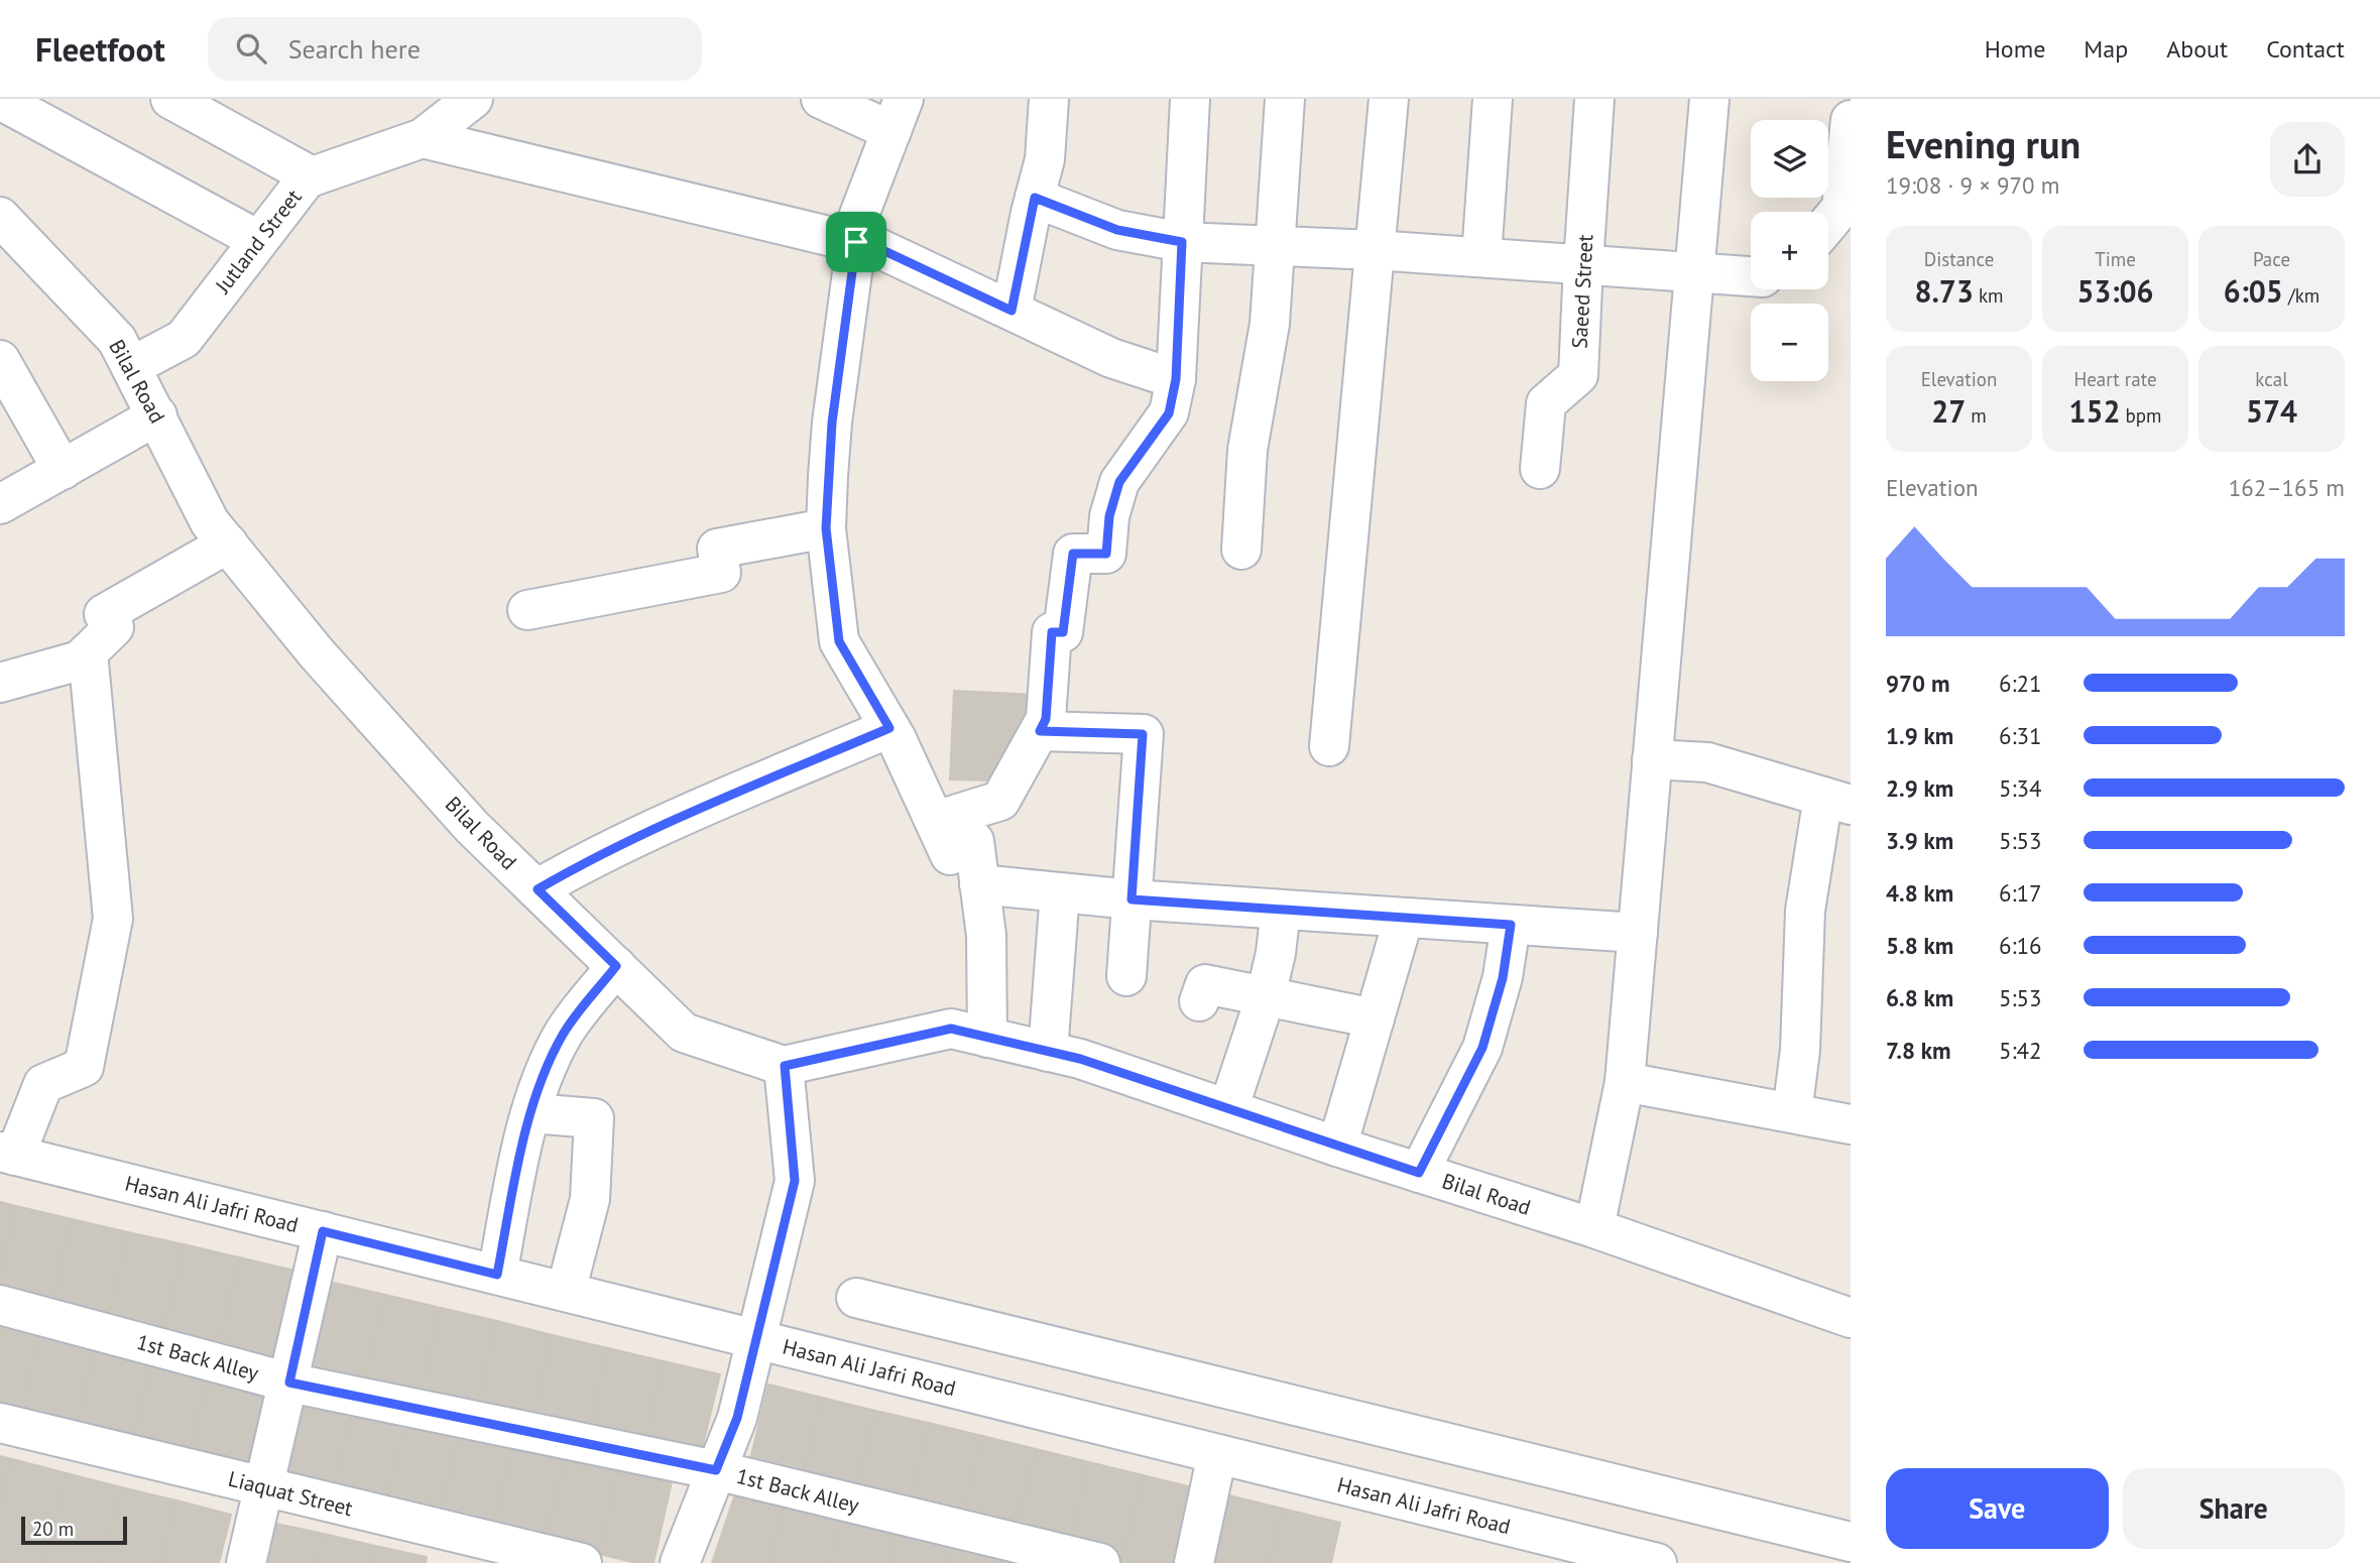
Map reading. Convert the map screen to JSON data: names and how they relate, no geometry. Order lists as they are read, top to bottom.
{
  "streets": {
    "street": [
      "Jutland Street",
      "Saeed Street",
      "Bilal Road",
      "Hasan Ali Jafri Road",
      "1st Back Alley",
      "Liaquat Street"
    ]
  },
  "crossings": [
    ["Jutland Street", "Bilal Road"]
  ],
  "scale_bar": "20 m",
  "page": {
    "header": "Fleetfoot",
    "search": "Search here",
    "nav": [
      "Home",
      "Map",
      "About",
      "Contact"
    ],
    "heading": ["Evening run", "19:08 · 9 × 970 m"],
    "map_buttons": ["+", "−"],
    "stats": [
      ["Distance", "8.73 km"],
      ["Time", "53:06"],
      ["Pace", "6:05 /km"],
      ["Elevation", "27 m"],
      ["Heart rate", "152 bpm"],
      ["kcal", "574"]
    ],
    "chart": ["Elevation", "162–165 m"],
    "list": [
      {
        "name": "970 m",
        "note": "6:21"
      },
      {
        "name": "1.9 km",
        "note": "6:31"
      },
      {
        "name": "2.9 km",
        "note": "5:34"
      },
      {
        "name": "3.9 km",
        "note": "5:53"
      },
      {
        "name": "4.8 km",
        "note": "6:17"
      },
      {
        "name": "5.8 km",
        "note": "6:16"
      },
      {
        "name": "6.8 km",
        "note": "5:53"
      },
      {
        "name": "7.8 km",
        "note": "5:42"
      }
    ],
    "buttons": ["Save", "Share"],
    "scale": "20 m"
  }
}
